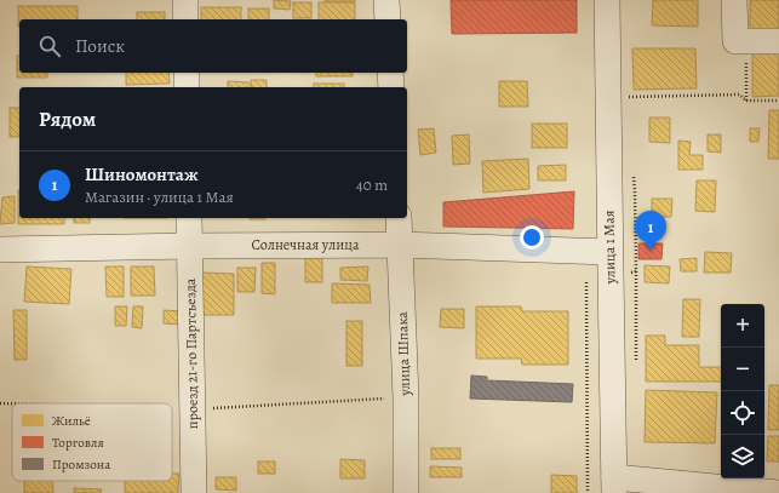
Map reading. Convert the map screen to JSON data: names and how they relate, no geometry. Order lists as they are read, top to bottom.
{
  "streets": {
    "street": [
      "Солнечная улица",
      "улица 1 Мая",
      "проезд 21-го Партсъезда",
      "улица Шпака"
    ]
  },
  "crossings": [
    ["Солнечная улица", "улица 1 Мая"],
    ["Солнечная улица", "проезд 21-го Партсъезда"],
    ["Солнечная улица", "улица Шпака"]
  ],
  "legend": ["Жильё", "Торговля", "Промзона"],
  "page": {
    "search": "Поиск",
    "heading": "Рядом",
    "list": [
      {
        "mark": "1",
        "name": "Шиномонтаж",
        "note": "Магазин · улица 1 Мая",
        "value": "40 m"
      }
    ],
    "pins": "1",
    "map_buttons": ["+", "−"]
  }
}
